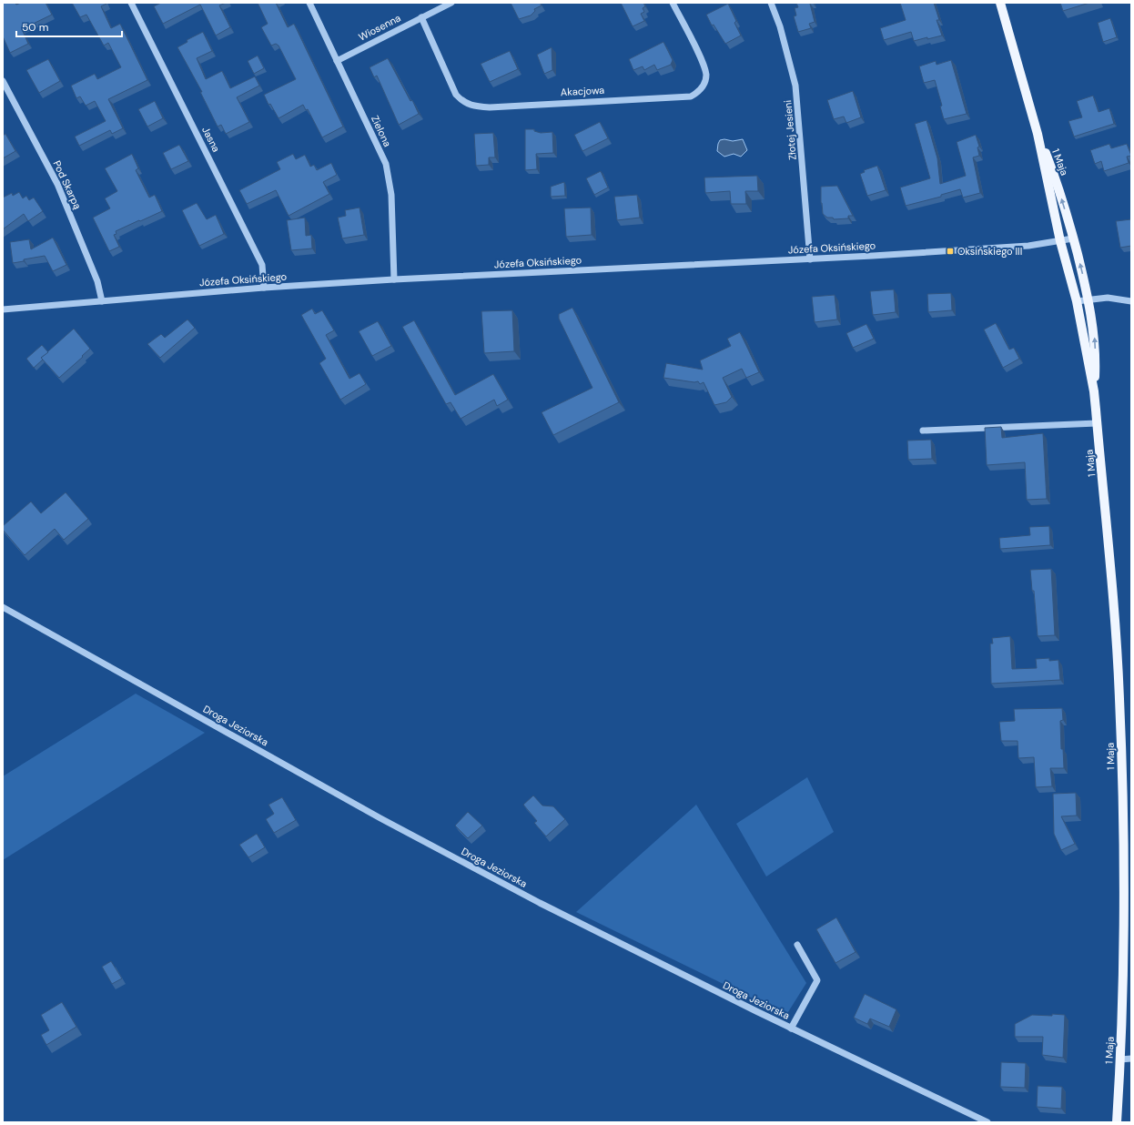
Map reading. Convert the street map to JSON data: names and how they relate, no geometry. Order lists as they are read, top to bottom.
{
  "streets": {
    "main road": ["1 Maja"],
    "street": [
      "Wiosenna",
      "Akacjowa",
      "Złotej Jesieni",
      "Zielona",
      "Jasna",
      "Pod Skarpą",
      "Józefa Oksińskiego",
      "Droga Jeziorska"
    ]
  },
  "crossings": [
    ["Wiosenna", "Akacjowa"],
    ["Wiosenna", "Zielona"],
    ["Złotej Jesieni", "Józefa Oksińskiego"],
    ["Zielona", "Józefa Oksińskiego"],
    ["Jasna", "Józefa Oksińskiego"],
    ["1 Maja", "Józefa Oksińskiego"],
    ["Pod Skarpą", "Józefa Oksińskiego"]
  ],
  "places": {
    "transit": ["Oksińskiego III"]
  },
  "scale_bar": "50 m"
}
